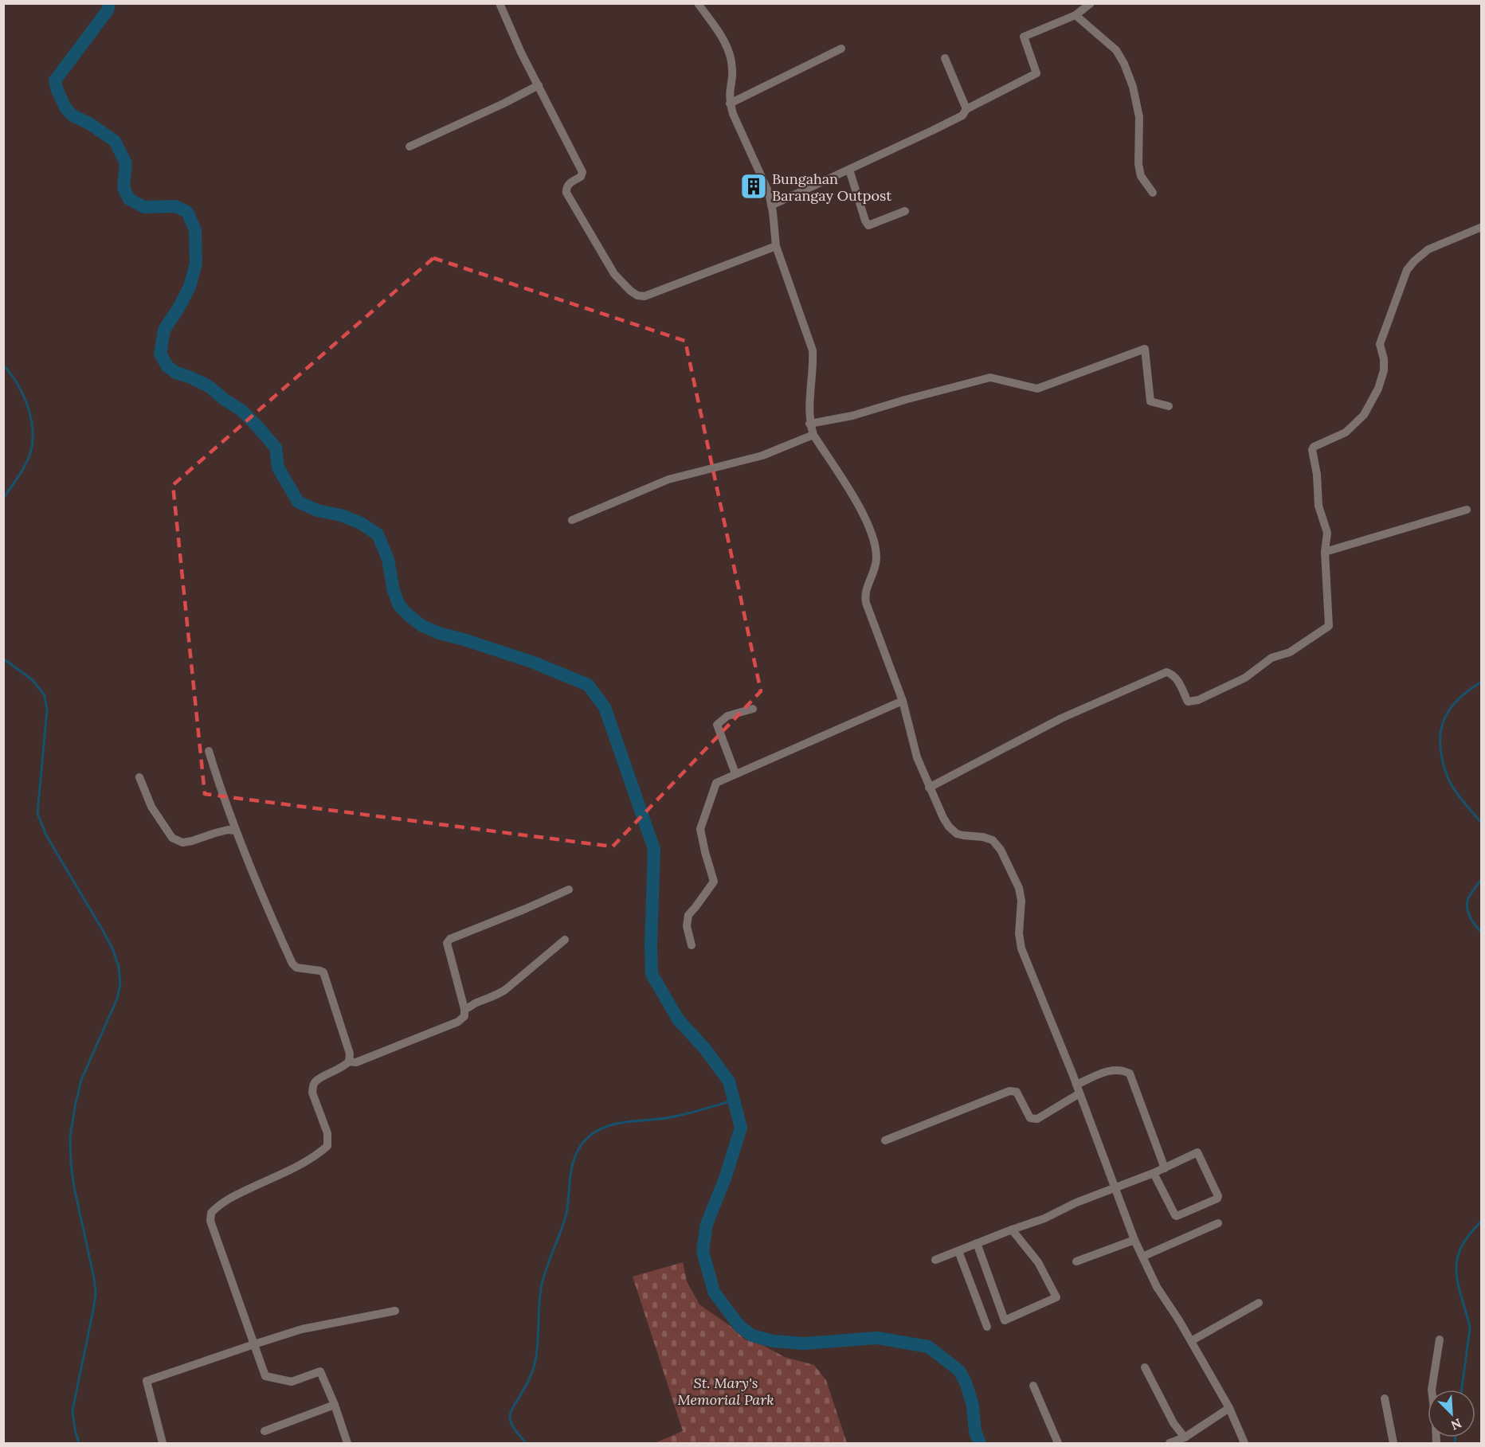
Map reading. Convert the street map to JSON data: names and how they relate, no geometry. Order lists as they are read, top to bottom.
{
  "parks": ["St. Mary's Memorial Park"],
  "places": {
    "building": ["Bungahan Barangay Outpost"]
  },
  "north": "bottom right"
}
